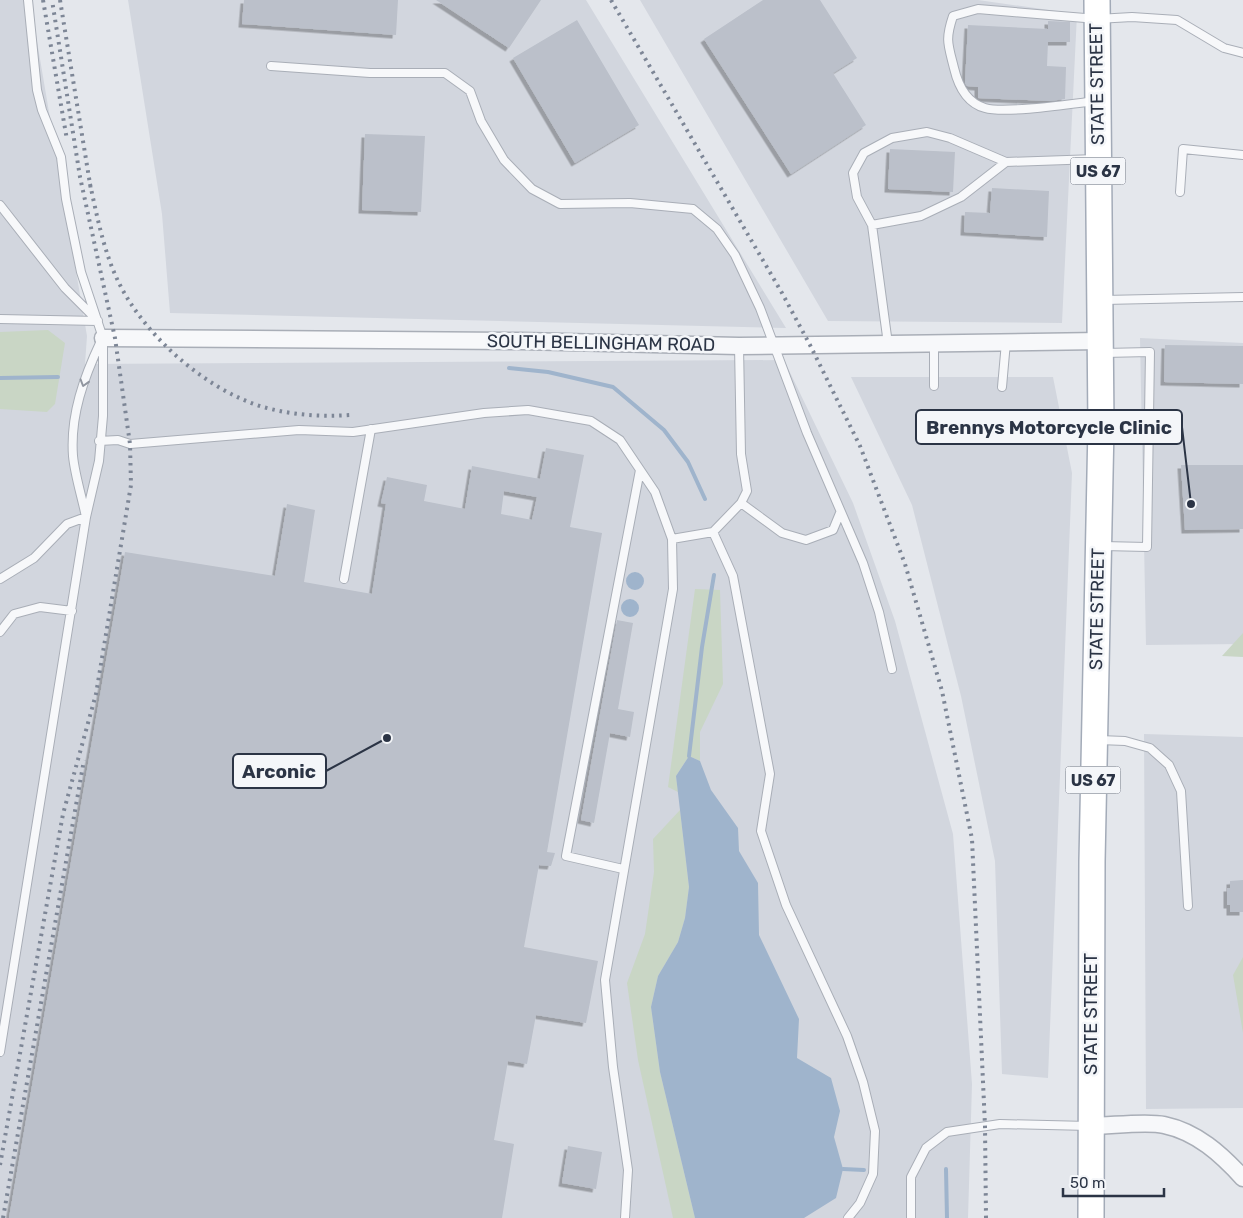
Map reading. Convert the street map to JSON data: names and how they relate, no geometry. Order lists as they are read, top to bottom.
{
  "streets": {
    "main road": ["STATE STREET", "US 67"],
    "street": ["SOUTH BELLINGHAM ROAD"]
  },
  "crossings": [
    ["STATE STREET", "SOUTH BELLINGHAM ROAD"]
  ],
  "places": ["Brennys Motorcycle Clinic", "Arconic"],
  "scale_bar": "50 m"
}
